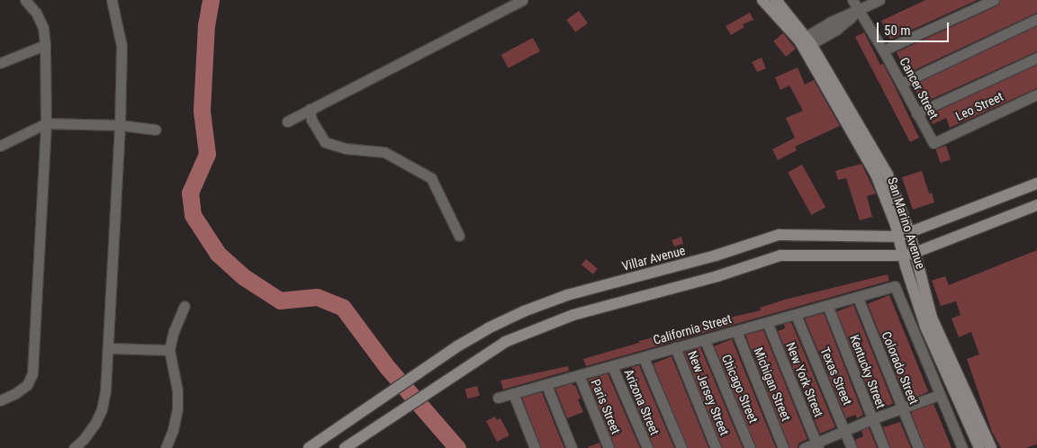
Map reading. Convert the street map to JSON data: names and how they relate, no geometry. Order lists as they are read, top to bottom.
{
  "streets": {
    "main road": ["San Marino Avenue", "Villar Avenue"],
    "street": [
      "Cancer Street",
      "Leo Street",
      "California Street",
      "Colorado Street",
      "Kentucky Street",
      "Texas Street",
      "New York Street",
      "Michigan Street",
      "Chicago Street",
      "New Jersey Street",
      "Arizona Street",
      "Paris Street"
    ]
  },
  "crossings": [
    ["Cancer Street", "Leo Street"],
    ["San Marino Avenue", "Villar Avenue"],
    ["California Street", "Colorado Street"],
    ["California Street", "Kentucky Street"],
    ["California Street", "Texas Street"],
    ["California Street", "New York Street"],
    ["California Street", "Michigan Street"],
    ["California Street", "Chicago Street"],
    ["California Street", "New Jersey Street"],
    ["California Street", "Arizona Street"],
    ["California Street", "Paris Street"]
  ],
  "scale_bar": "50 m"
}
